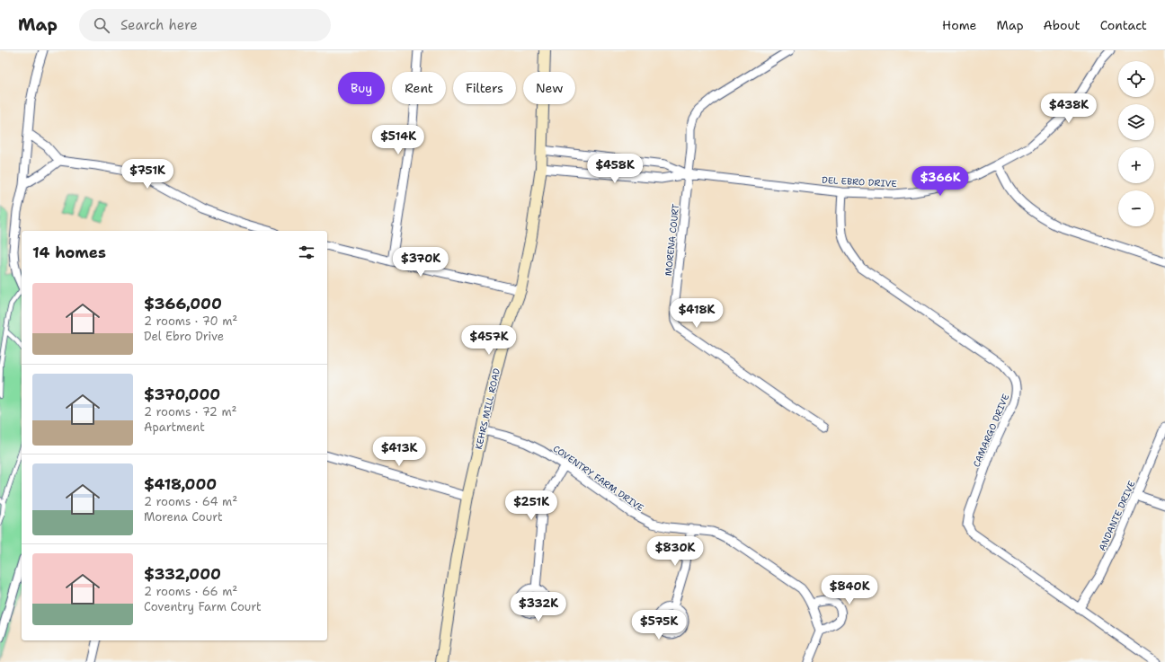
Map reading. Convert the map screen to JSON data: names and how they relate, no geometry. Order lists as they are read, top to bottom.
{
  "streets": {
    "main road": ["KEHRS MILL ROAD"],
    "street": [
      "DEL EBRO DRIVE",
      "MORENA COURT",
      "CAMARGO DRIVE",
      "COVENTRY FARM DRIVE",
      "ANDANTE DRIVE"
    ]
  },
  "crossings": [
    ["DEL EBRO DRIVE", "MORENA COURT"],
    ["DEL EBRO DRIVE", "KEHRS MILL ROAD"],
    ["DEL EBRO DRIVE", "CAMARGO DRIVE"],
    ["KEHRS MILL ROAD", "COVENTRY FARM DRIVE"],
    ["CAMARGO DRIVE", "ANDANTE DRIVE"]
  ],
  "page": {
    "header": "Map",
    "search": "Search here",
    "nav": [
      "Home",
      "Map",
      "About",
      "Contact"
    ],
    "map_buttons": ["+", "−"],
    "chip": [
      "Buy",
      "Rent",
      "Filters",
      "New"
    ],
    "price": [
      "$438K",
      "$514K",
      "$458K",
      "$751K",
      "$366K",
      "$370K",
      "$418K",
      "$457K",
      "$413K",
      "$251K",
      "$830K",
      "$840K",
      "$332K",
      "$575K"
    ],
    "heading": "14 homes",
    "list": [
      {
        "name": "$366,000",
        "note": "2 rooms · 70 m² · Del Ebro Drive"
      },
      {
        "name": "$370,000",
        "note": "2 rooms · 72 m² · Apartment"
      },
      {
        "name": "$418,000",
        "note": "2 rooms · 64 m² · Morena Court"
      },
      {
        "name": "$332,000",
        "note": "2 rooms · 66 m² · Coventry Farm Court"
      }
    ]
  }
}
